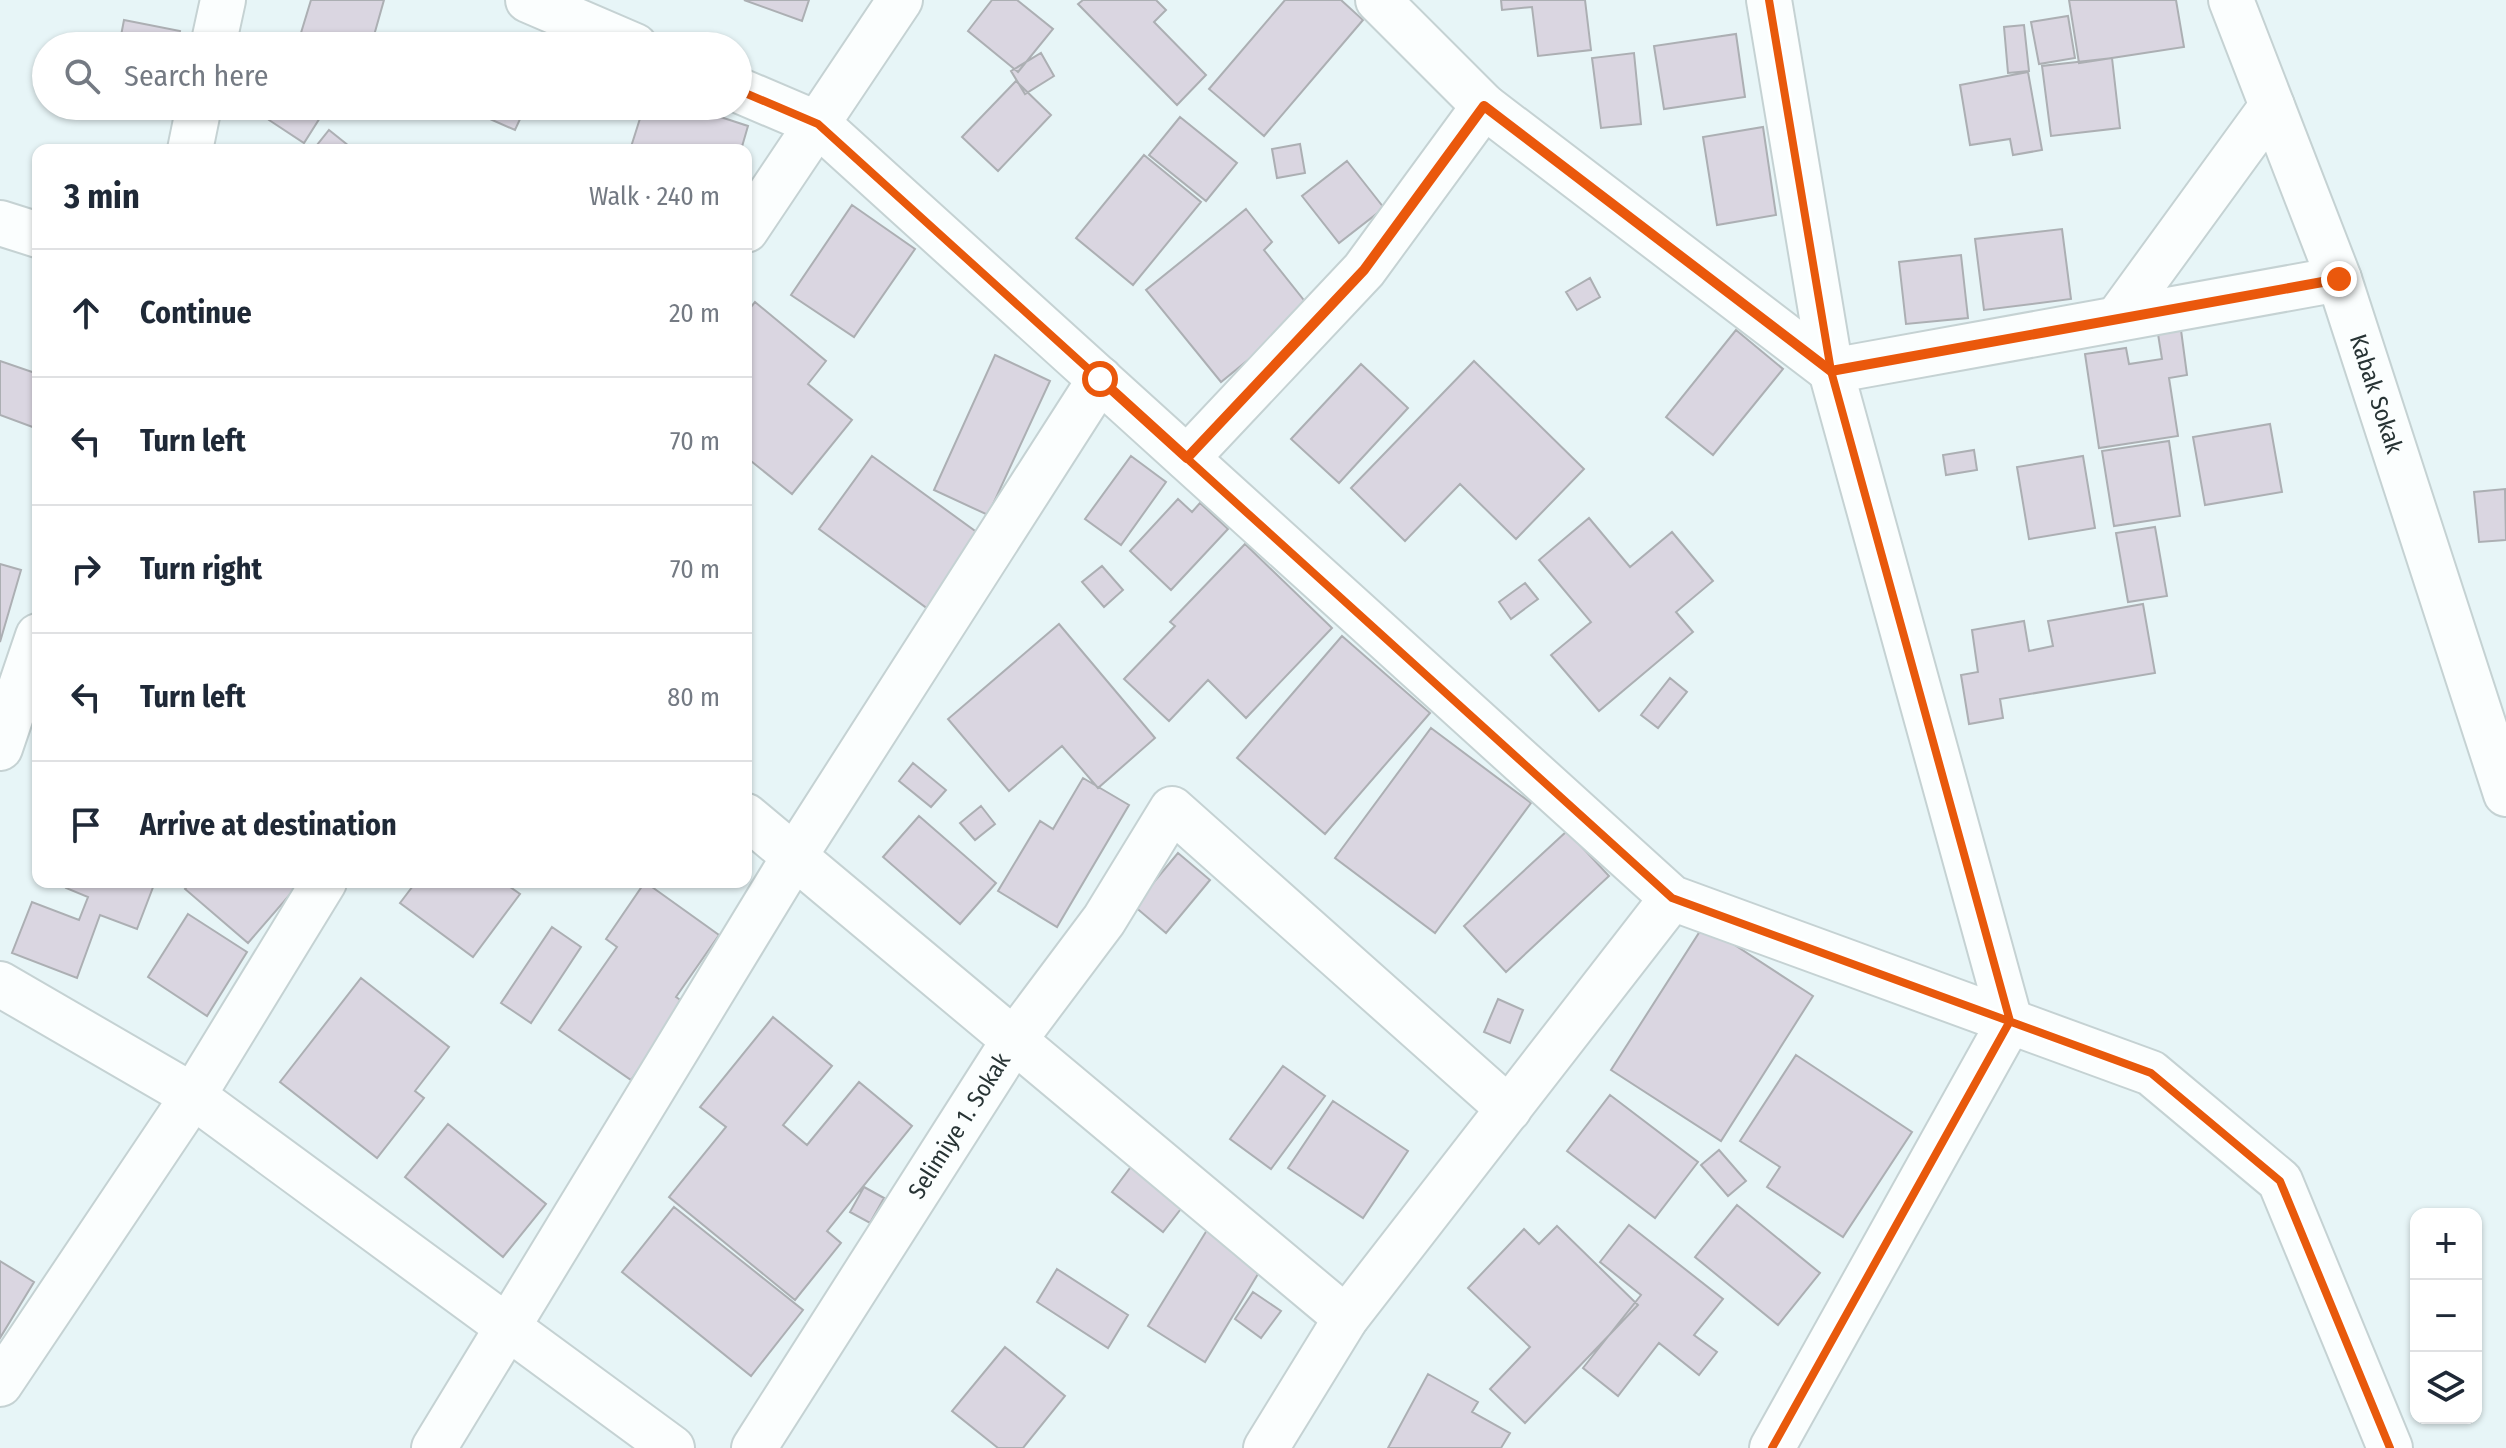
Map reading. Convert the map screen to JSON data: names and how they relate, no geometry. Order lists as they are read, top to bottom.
{
  "streets": {
    "street": ["Kabak Sokak", "Selimiye 1. Sokak"]
  },
  "page": {
    "search": "Search here",
    "heading": ["3 min", "Walk · 240 m"],
    "list": [
      ["Continue", "20 m"],
      ["Turn left", "70 m"],
      ["Turn right", "70 m"],
      ["Turn left", "80 m"],
      "Arrive at destination"
    ],
    "map_buttons": ["+", "−"]
  }
}
